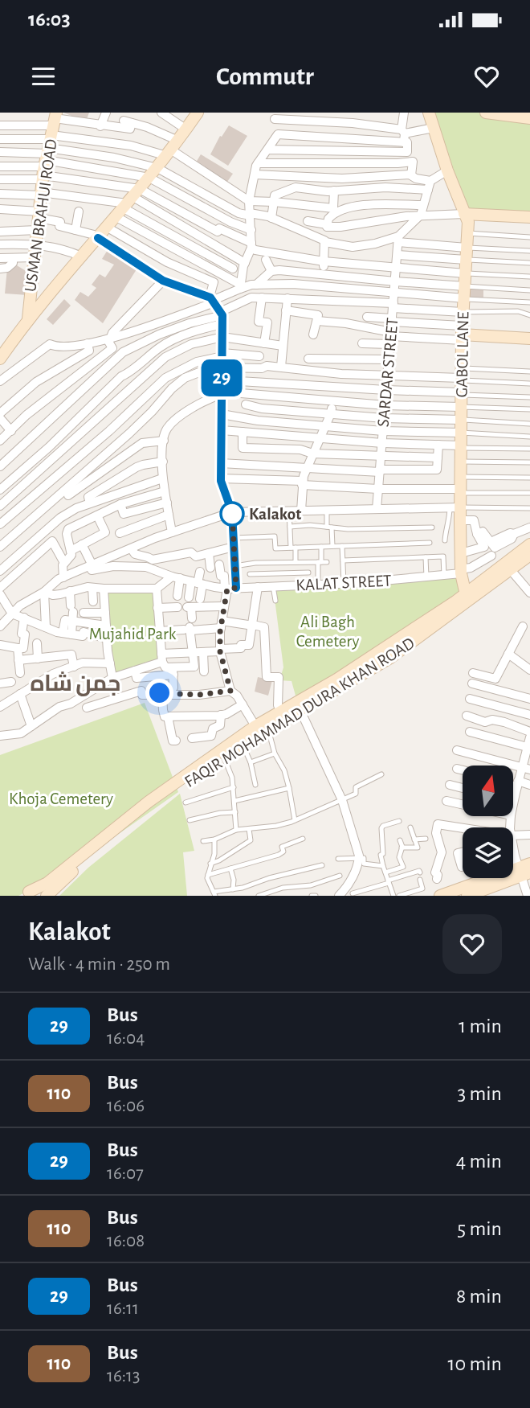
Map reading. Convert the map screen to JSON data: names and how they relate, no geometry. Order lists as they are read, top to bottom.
{
  "streets": {
    "main road": ["USMAN BRAHUI ROAD", "GABOL LANE", "FAQIR MOHAMMAD DURA KHAN ROAD"],
    "street": ["SARDAR STREET", "KALAT STREET"]
  },
  "crossings": [
    ["GABOL LANE", "KALAT STREET"],
    ["GABOL LANE", "FAQIR MOHAMMAD DURA KHAN ROAD"]
  ],
  "districts": ["جمن شاہ"],
  "parks": ["Ali Bagh Cemetery", "Mujahid Park", "Khoja Cemetery"],
  "places": ["Kalakot"],
  "lines": ["bus line 29"],
  "north": "top",
  "page": {
    "status": "16:03",
    "header": "Commutr",
    "on_map": "29",
    "heading": ["Kalakot", "Walk · 4 min · 250 m"],
    "list": [
      {
        "mark": "29",
        "name": "Bus",
        "note": "16:04",
        "value": "1 min"
      },
      {
        "mark": "110",
        "name": "Bus",
        "note": "16:06",
        "value": "3 min"
      },
      {
        "mark": "29",
        "name": "Bus",
        "note": "16:07",
        "value": "4 min"
      },
      {
        "mark": "110",
        "name": "Bus",
        "note": "16:08",
        "value": "5 min"
      },
      {
        "mark": "29",
        "name": "Bus",
        "note": "16:11",
        "value": "8 min"
      },
      {
        "mark": "110",
        "name": "Bus",
        "note": "16:13",
        "value": "10 min"
      }
    ]
  }
}
